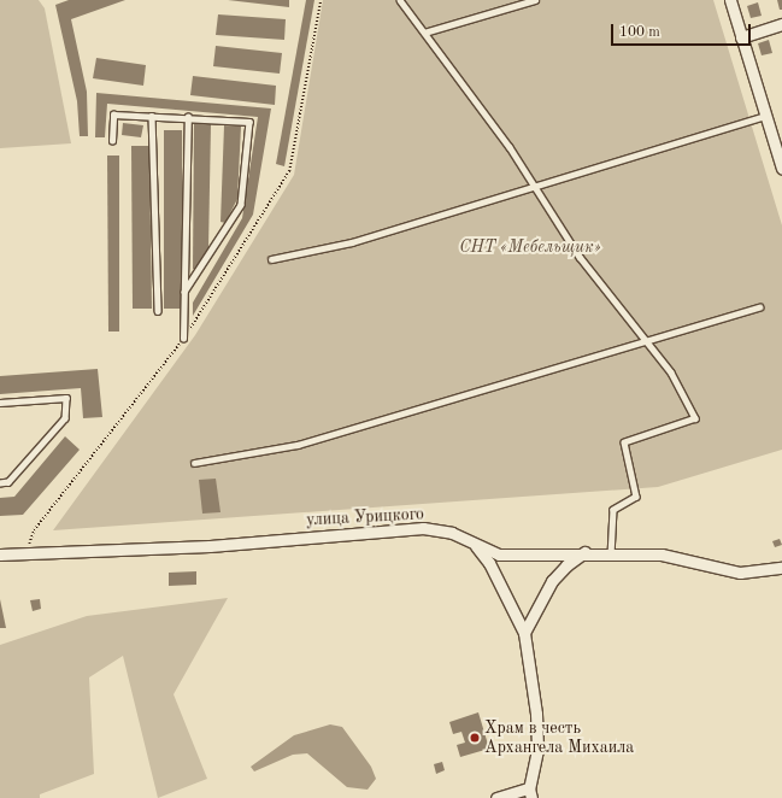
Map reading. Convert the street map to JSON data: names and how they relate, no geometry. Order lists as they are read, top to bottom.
{
  "streets": {
    "street": ["улица Урицкого"]
  },
  "parks": ["СНТ «Мебельщик»"],
  "places": ["Храм в честь Архангела Михаила"],
  "scale_bar": "100 m"
}
